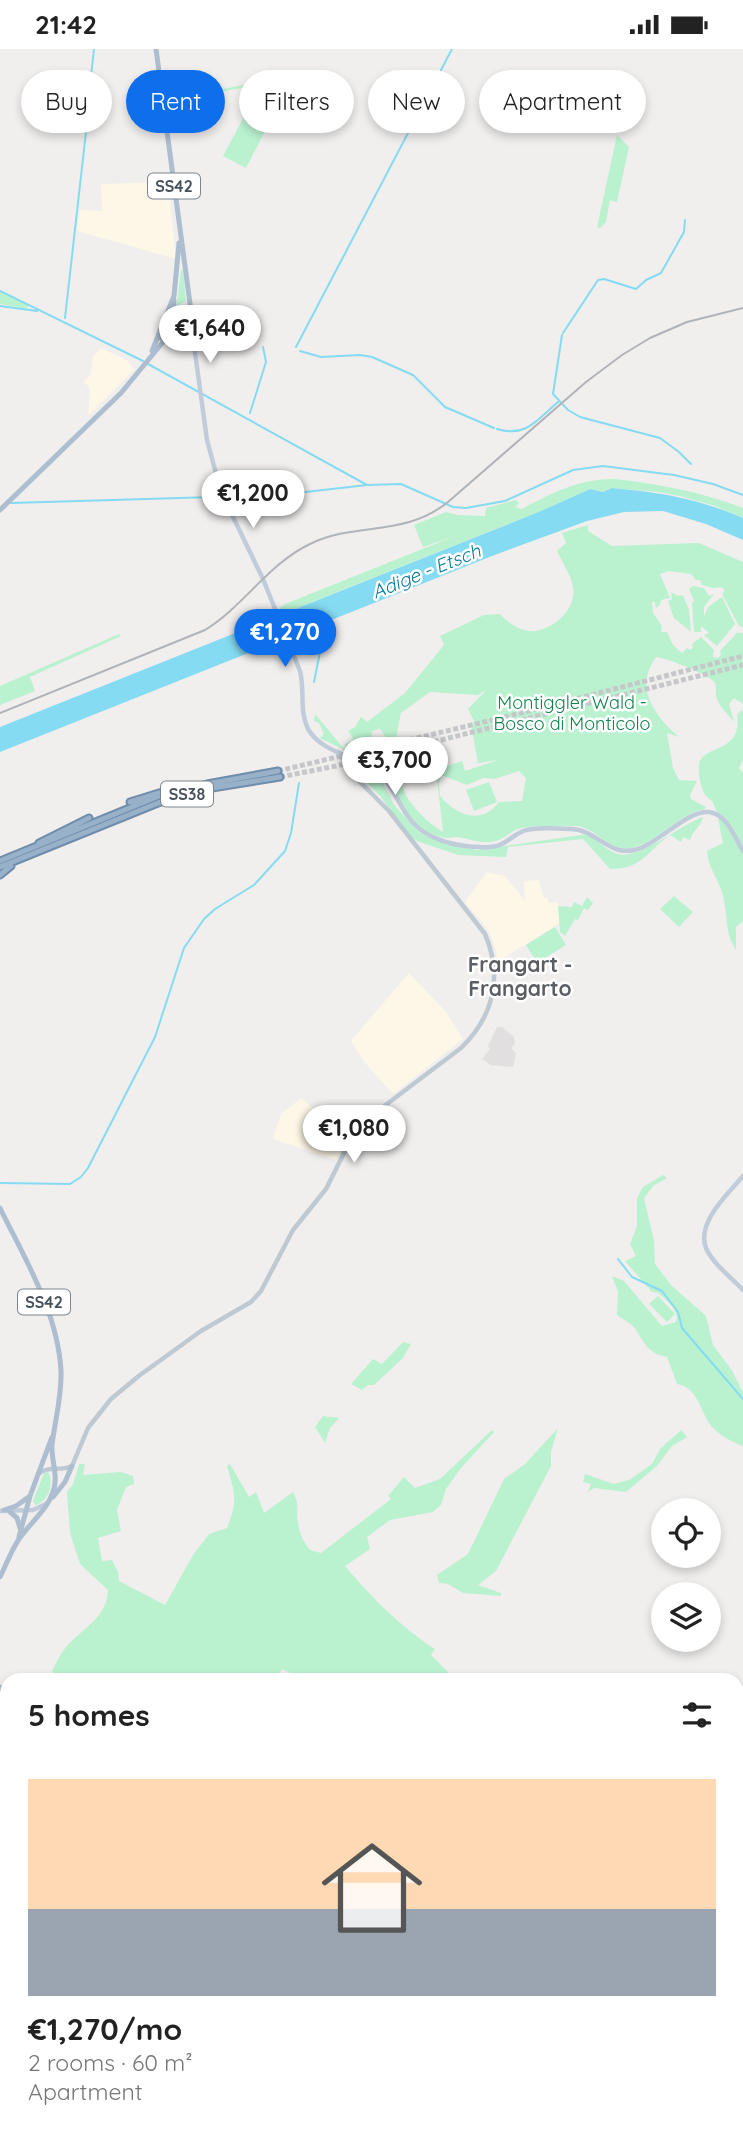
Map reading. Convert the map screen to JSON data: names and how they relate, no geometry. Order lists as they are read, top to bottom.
{
  "streets": {
    "highway": ["SS38"],
    "main road": ["SS42"]
  },
  "districts": ["Frangart - Frangarto"],
  "water": ["Adige - Etsch"],
  "parks": ["Montiggler Wald - Bosco di Monticolo"],
  "page": {
    "status": "21:42",
    "chip": [
      "Buy",
      "Rent",
      "Filters",
      "New",
      "Apartment"
    ],
    "price": [
      "€1,640",
      "€1,200",
      "€1,270",
      "€3,700",
      "€1,080"
    ],
    "heading": "5 homes",
    "list": [
      {
        "name": "€1,270/mo",
        "note": "2 rooms · 60 m² · Apartment"
      }
    ]
  }
}
